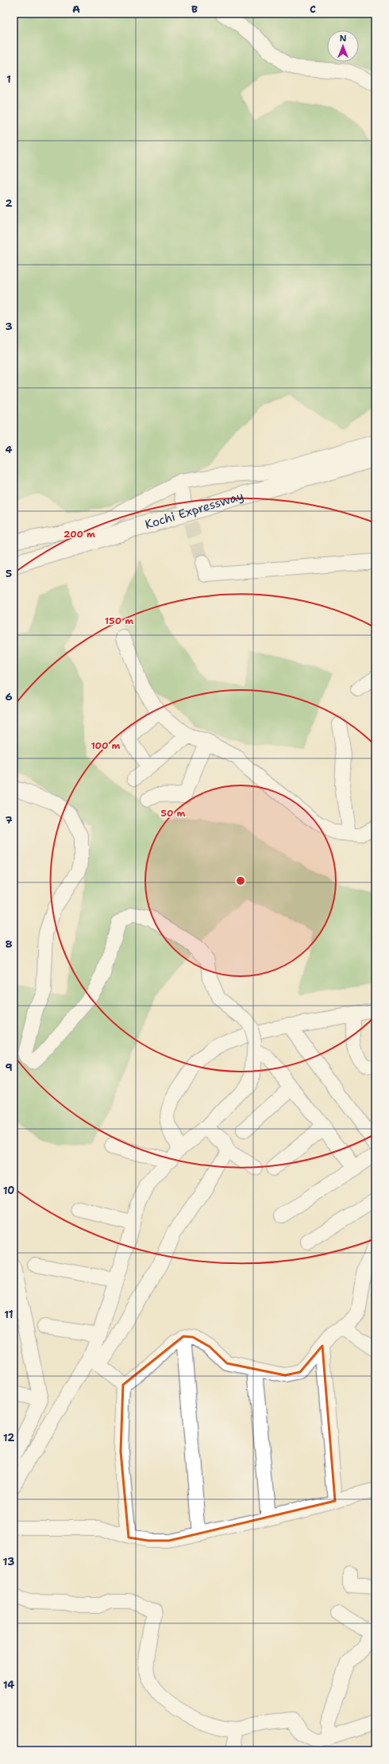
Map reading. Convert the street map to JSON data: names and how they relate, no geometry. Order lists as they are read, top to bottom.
{
  "streets": {
    "highway": ["Kochi Expressway"]
  },
  "north": "top",
  "grid": {
    "columns": ["A", "B", "C"],
    "rows": [
      "1",
      "2",
      "3",
      "4",
      "5",
      "6",
      "7",
      "8",
      "9",
      "10",
      "11",
      "12",
      "13",
      "14"
    ]
  },
  "rings": [
    "200 m",
    "150 m",
    "100 m",
    "50 m"
  ]
}
